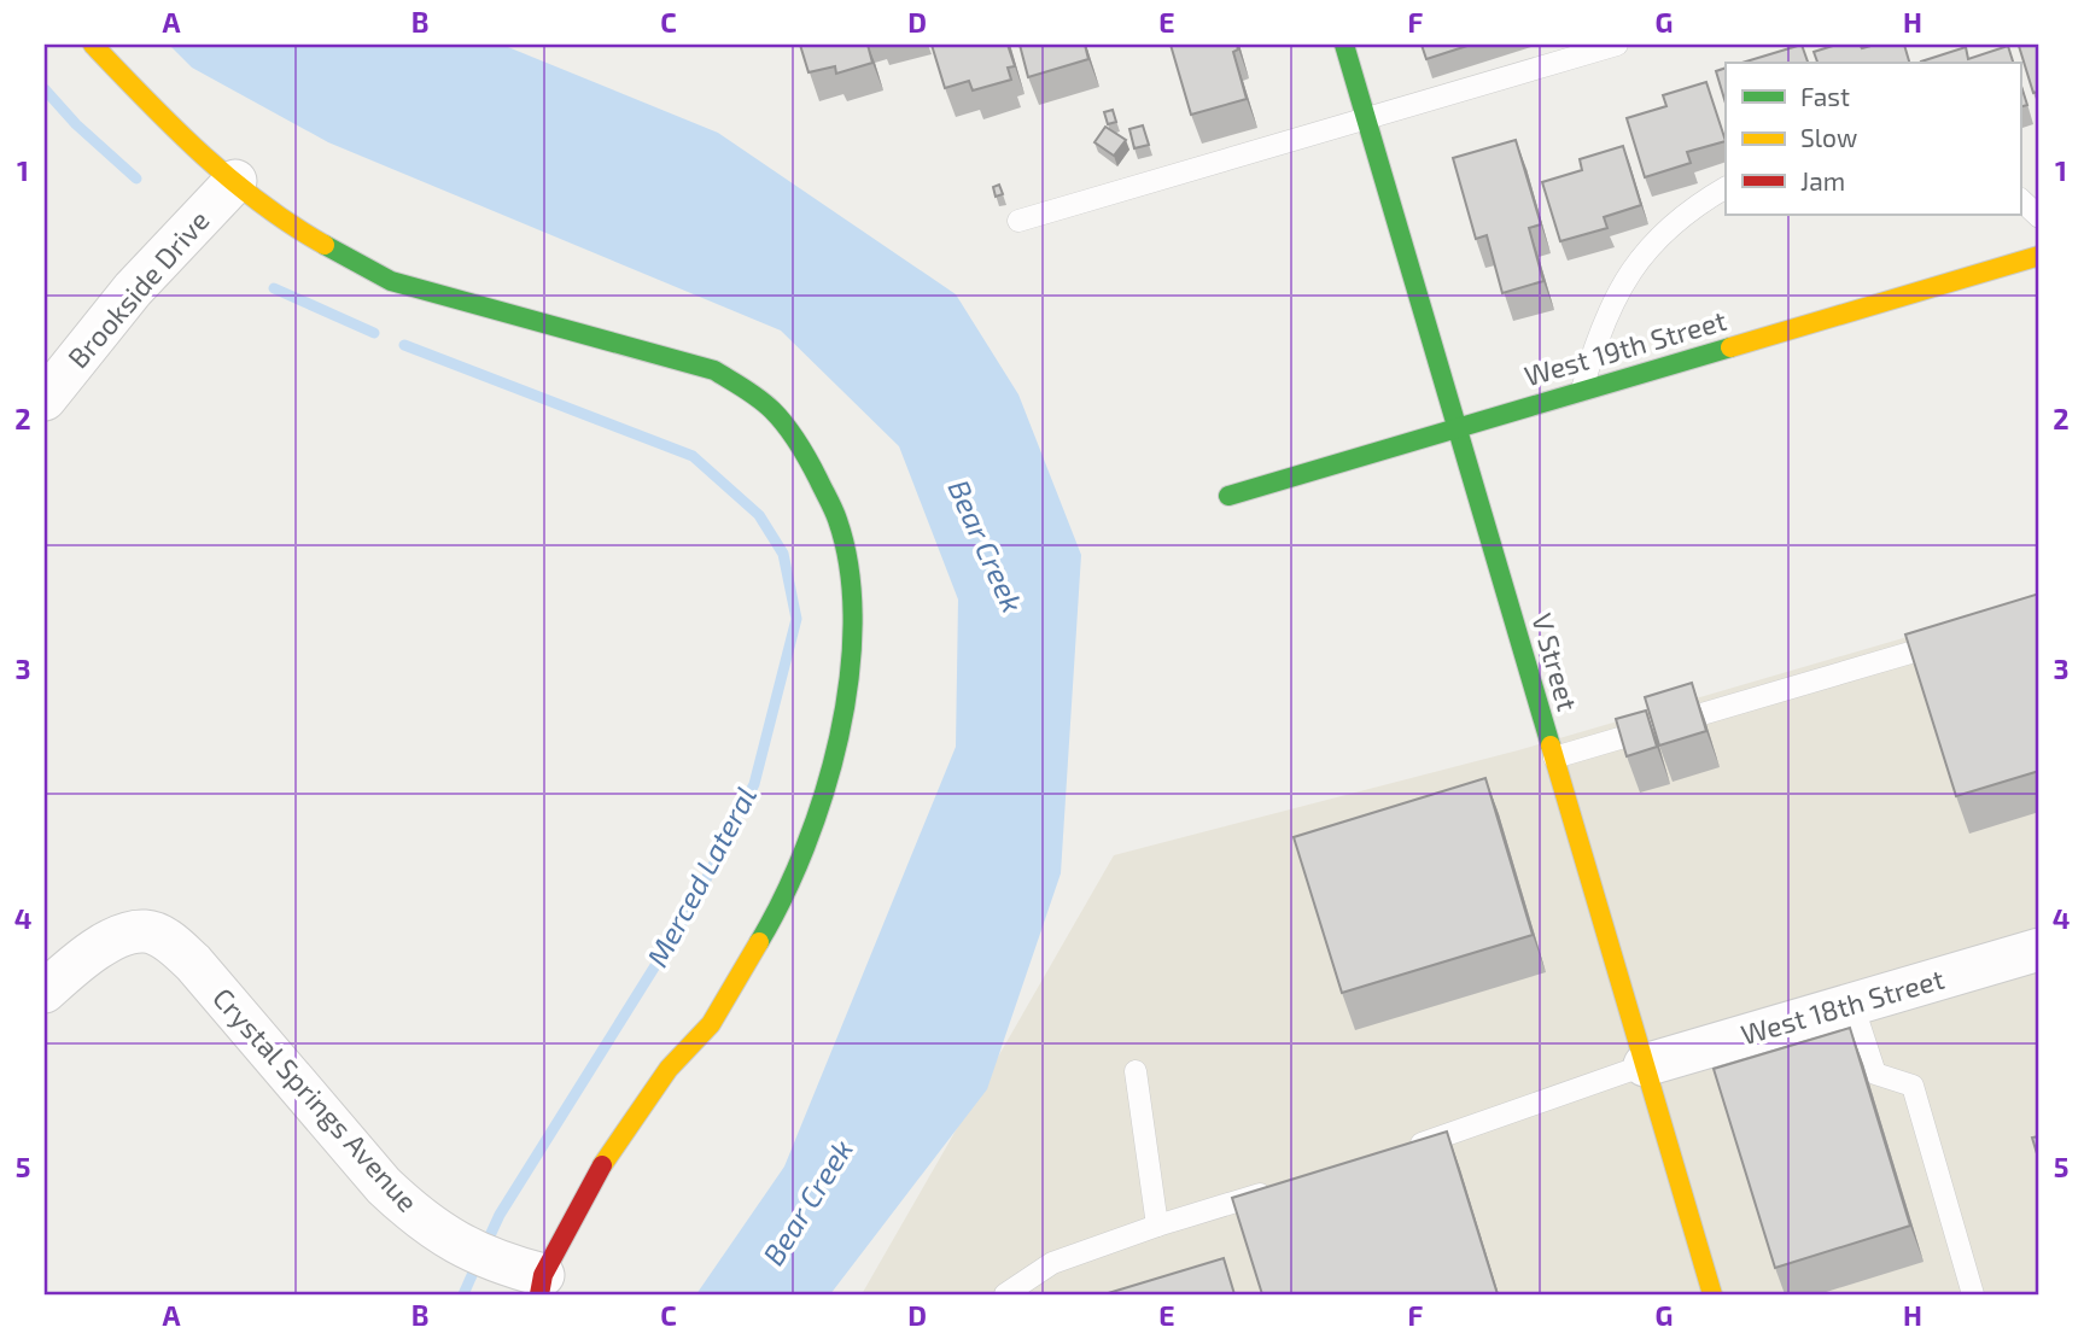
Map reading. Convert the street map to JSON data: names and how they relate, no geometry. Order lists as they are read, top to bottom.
{
  "streets": {
    "street": [
      "Brookside Drive",
      "West 19th Street",
      "V Street",
      "West 18th Street",
      "Crystal Springs Avenue"
    ]
  },
  "crossings": [
    ["West 19th Street", "V Street"],
    ["V Street", "West 18th Street"]
  ],
  "water": ["Bear Creek", "Merced Lateral"],
  "legend": ["Fast", "Slow", "Jam"],
  "grid": {
    "columns": [
      "A",
      "B",
      "C",
      "D",
      "E",
      "F",
      "G",
      "H"
    ],
    "rows": [
      "1",
      "2",
      "3",
      "4",
      "5"
    ]
  }
}
